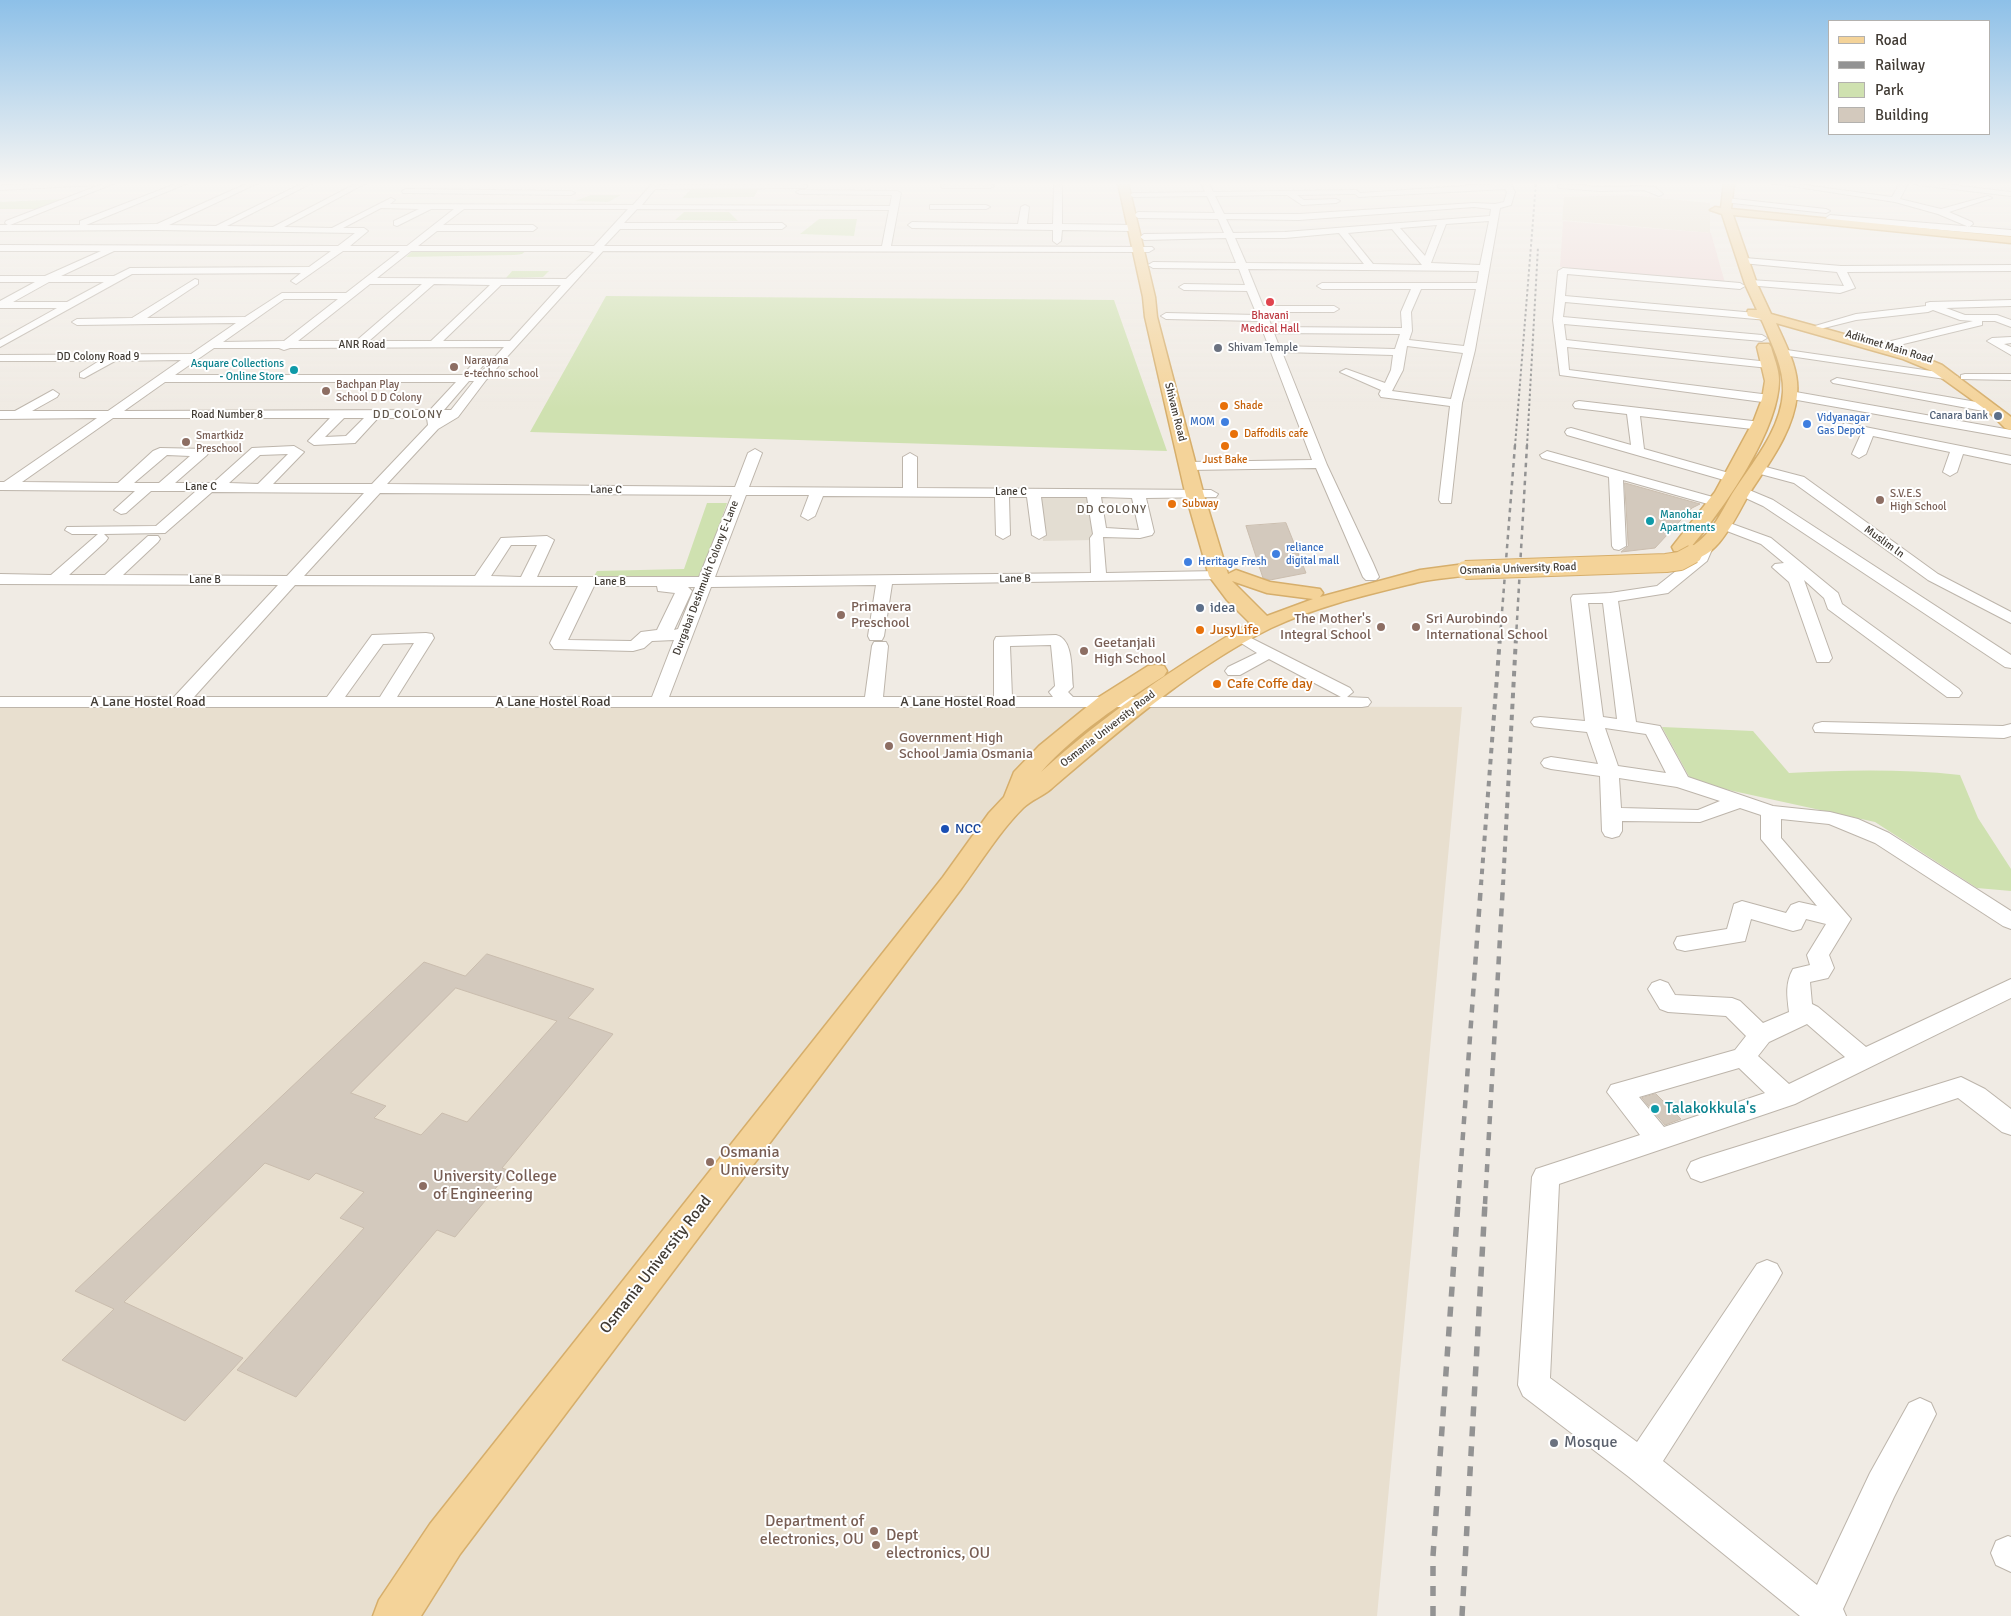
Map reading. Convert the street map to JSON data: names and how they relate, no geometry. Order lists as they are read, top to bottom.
{
  "streets": {
    "main road": ["Adikmet Main Road", "Shivam Road", "Osmania University Road"],
    "street": [
      "ANR Road",
      "DD Colony Road 9",
      "Road Number 8",
      "Lane C",
      "Muslim ln",
      "Durgabai Deshmukh Colony E-Lane",
      "Lane B",
      "A Lane Hostel Road"
    ]
  },
  "crossings": [
    ["Shivam Road", "Lane C"],
    ["Shivam Road", "Osmania University Road"],
    ["Shivam Road", "Lane B"],
    ["Lane C", "Durgabai Deshmukh Colony E-Lane"],
    ["Muslim ln", "Osmania University Road"],
    ["Osmania University Road", "A Lane Hostel Road"],
    ["Durgabai Deshmukh Colony E-Lane", "Lane B"],
    ["Durgabai Deshmukh Colony E-Lane", "A Lane Hostel Road"]
  ],
  "districts": ["DD COLONY", "DD COLONY"],
  "places": [
    "Bhavani Medical Hall",
    "Shivam Temple",
    "Narayana e-techno school",
    "Asquare Collections - Online Store",
    "Bachpan Play School D D Colony",
    "Shade",
    "Canara bank",
    "MOM",
    "Vidyanagar Gas Depot",
    "Daffodils cafe",
    "Smartkidz Preschool",
    "Just Bake",
    "S.V.E.S High School",
    "Subway",
    "Manohar Apartments",
    "reliance digital mall",
    "Heritage Fresh",
    "idea",
    "Primavera Preschool",
    "The Mother's Integral School",
    "Sri Aurobindo International School",
    "JusyLife",
    "Geetanjali High School",
    "Cafe Coffe day",
    "Government High School Jamia Osmania",
    "NCC",
    "Talakokkula's",
    "Osmania University",
    "University College of Engineering",
    "Mosque",
    "Department of electronics, OU",
    "Dept electronics, OU"
  ],
  "legend": [
    "Road",
    "Railway",
    "Park",
    "Building"
  ]
}
